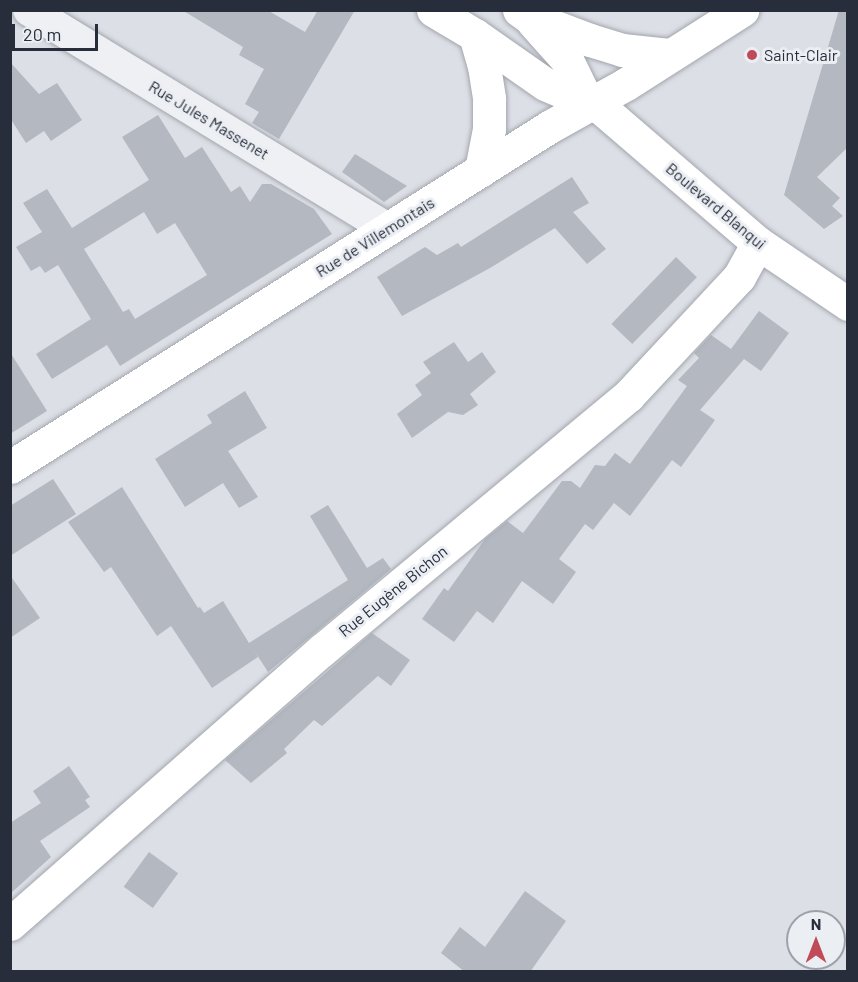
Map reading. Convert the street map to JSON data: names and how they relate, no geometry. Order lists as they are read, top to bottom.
{
  "streets": {
    "main road": ["Boulevard Blanqui", "Rue de Villemontais", "Rue Eugène Bichon"],
    "street": ["Rue Jules Massenet"]
  },
  "crossings": [
    ["Rue Jules Massenet", "Rue de Villemontais"],
    ["Boulevard Blanqui", "Rue de Villemontais"],
    ["Boulevard Blanqui", "Rue Eugène Bichon"]
  ],
  "places": ["Saint-Clair"],
  "scale_bar": "20 m",
  "north": "top"
}
